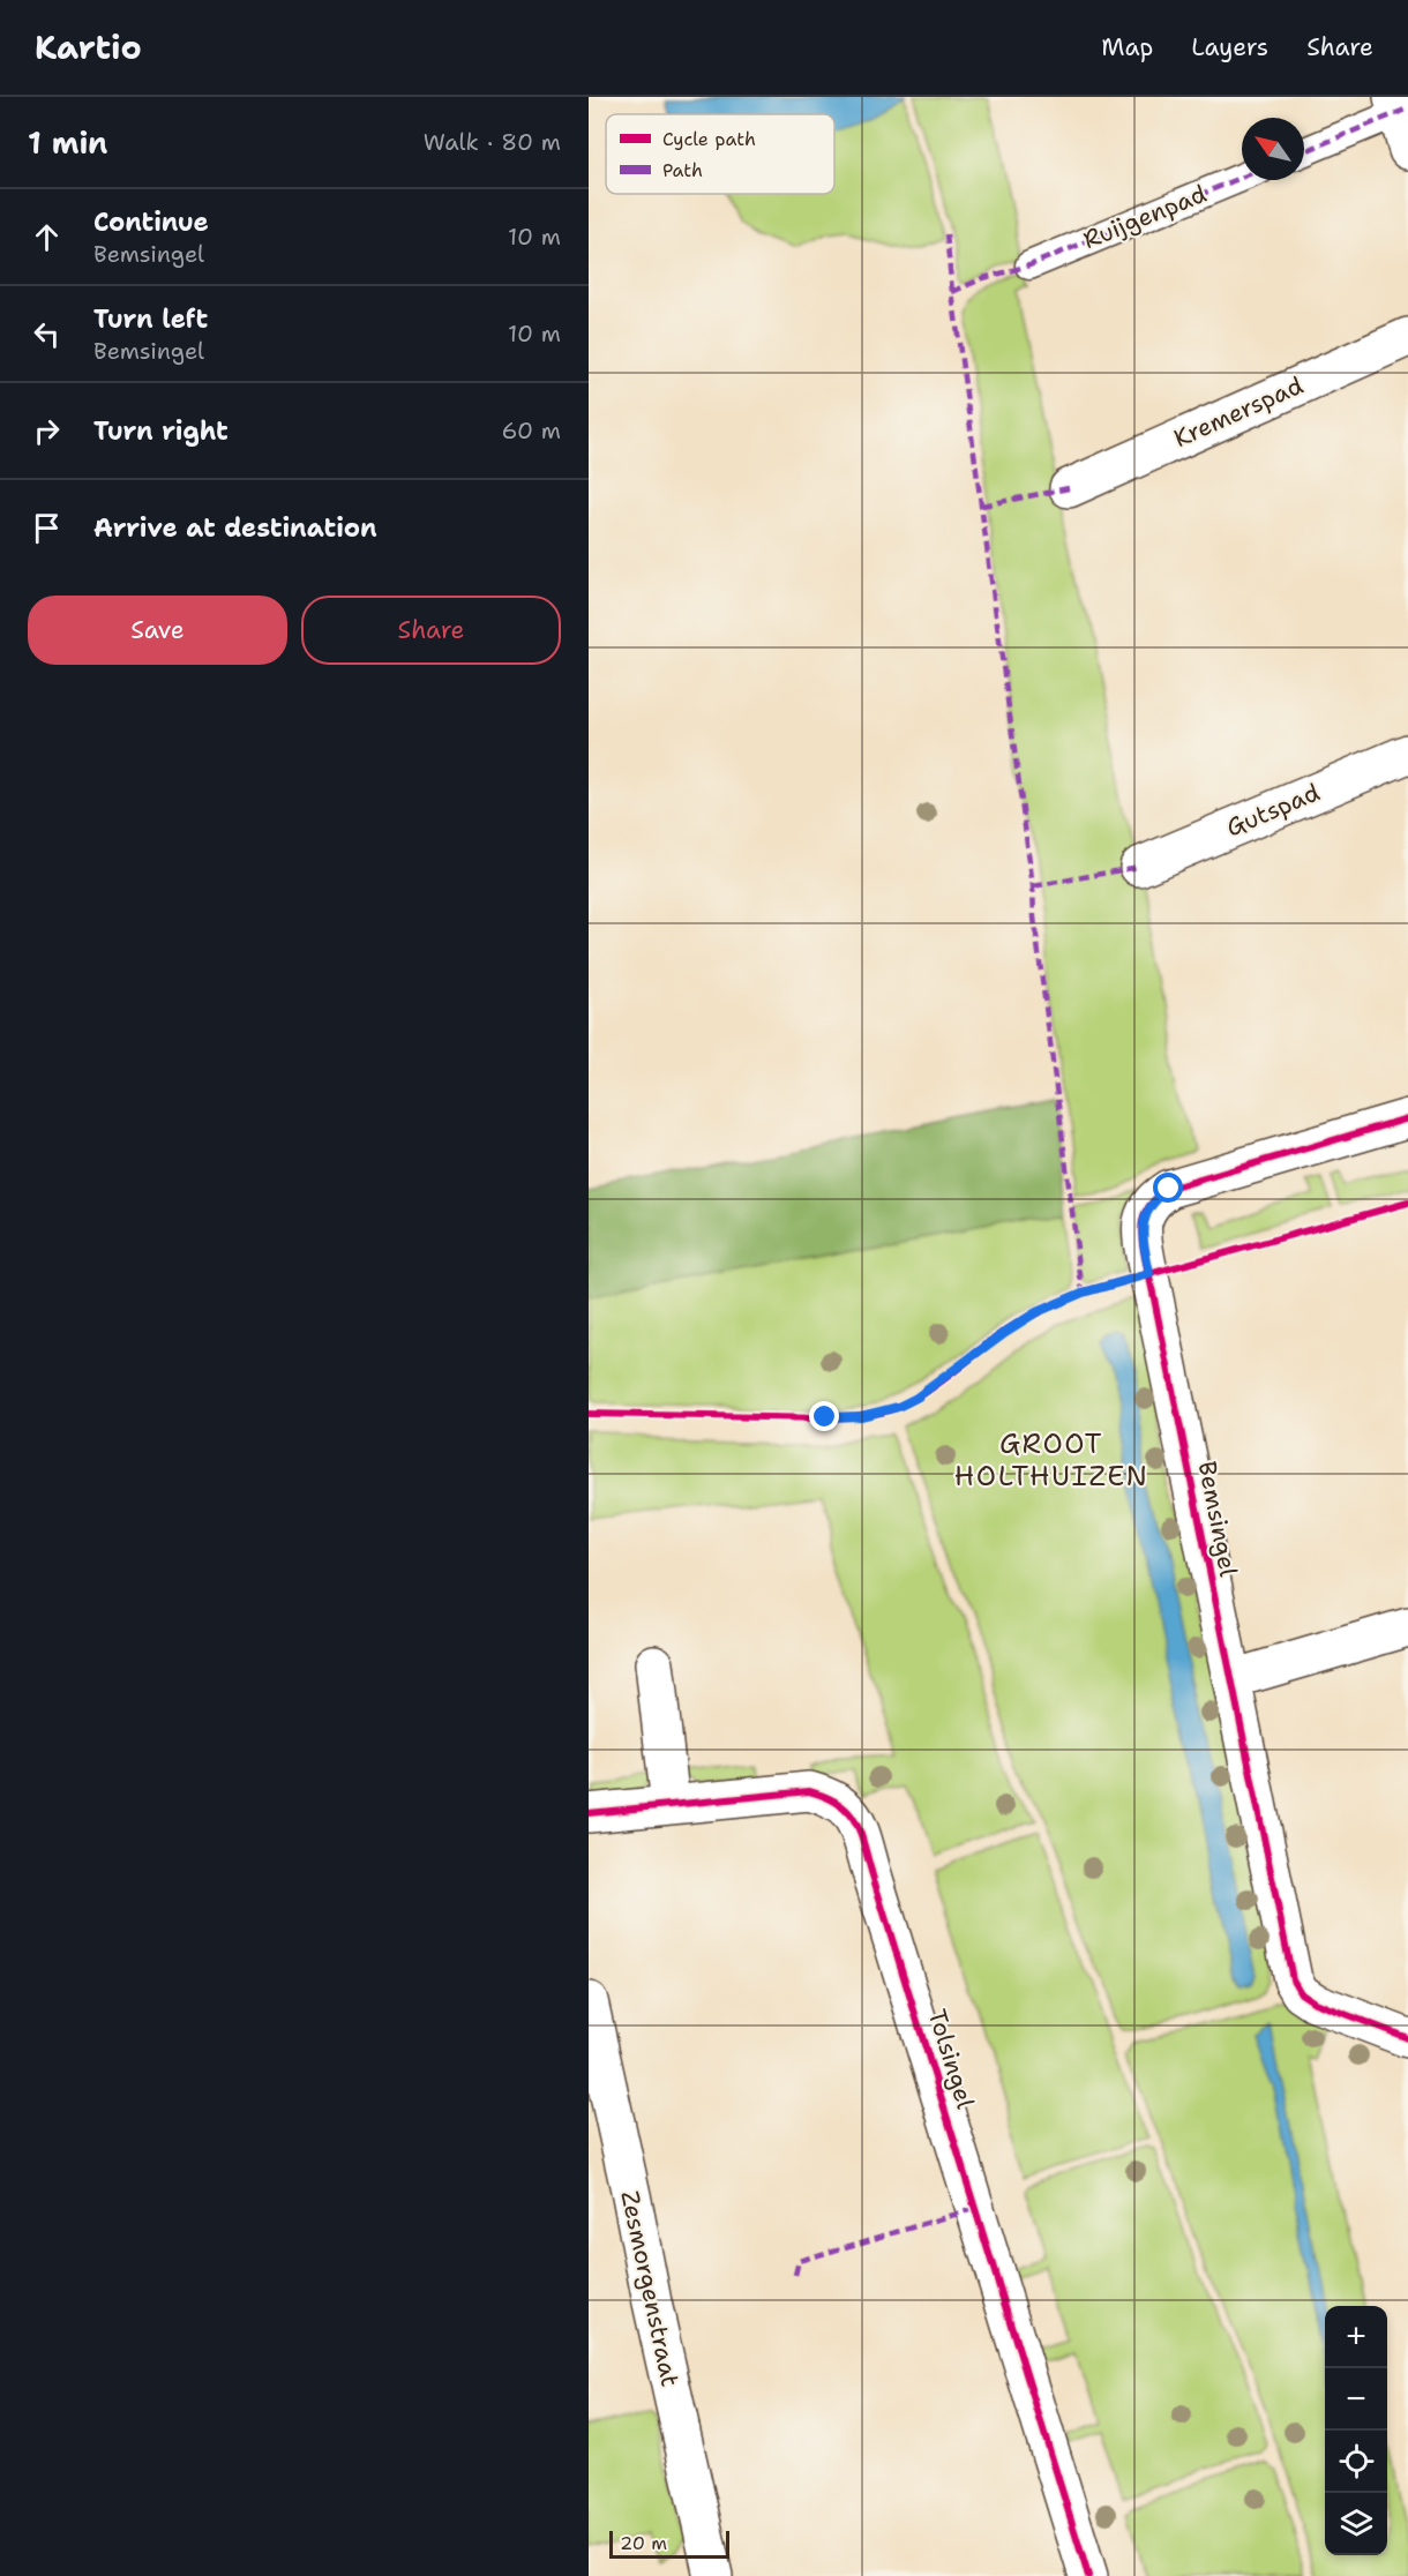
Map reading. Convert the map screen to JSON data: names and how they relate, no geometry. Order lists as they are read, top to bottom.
{
  "streets": {
    "street": [
      "Ruijgenpad",
      "Kremerspad",
      "Gutspad",
      "Bemsingel",
      "Tolsingel",
      "Zesmorgenstraat"
    ]
  },
  "districts": ["GROOT HOLTHUIZEN"],
  "legend": ["Cycle path", "Path"],
  "scale_bar": "20 m",
  "north": "top left",
  "page": {
    "header": "Kartio",
    "nav": ["Map", "Layers", "Share"],
    "heading": ["1 min", "Walk · 80 m"],
    "list": [
      ["Continue", "Bemsingel", "10 m"],
      ["Turn left", "Bemsingel", "10 m"],
      ["Turn right", "60 m"],
      "Arrive at destination"
    ],
    "buttons": ["Save", "Share"],
    "map_buttons": ["+", "−"],
    "scale": "20 m"
  }
}
